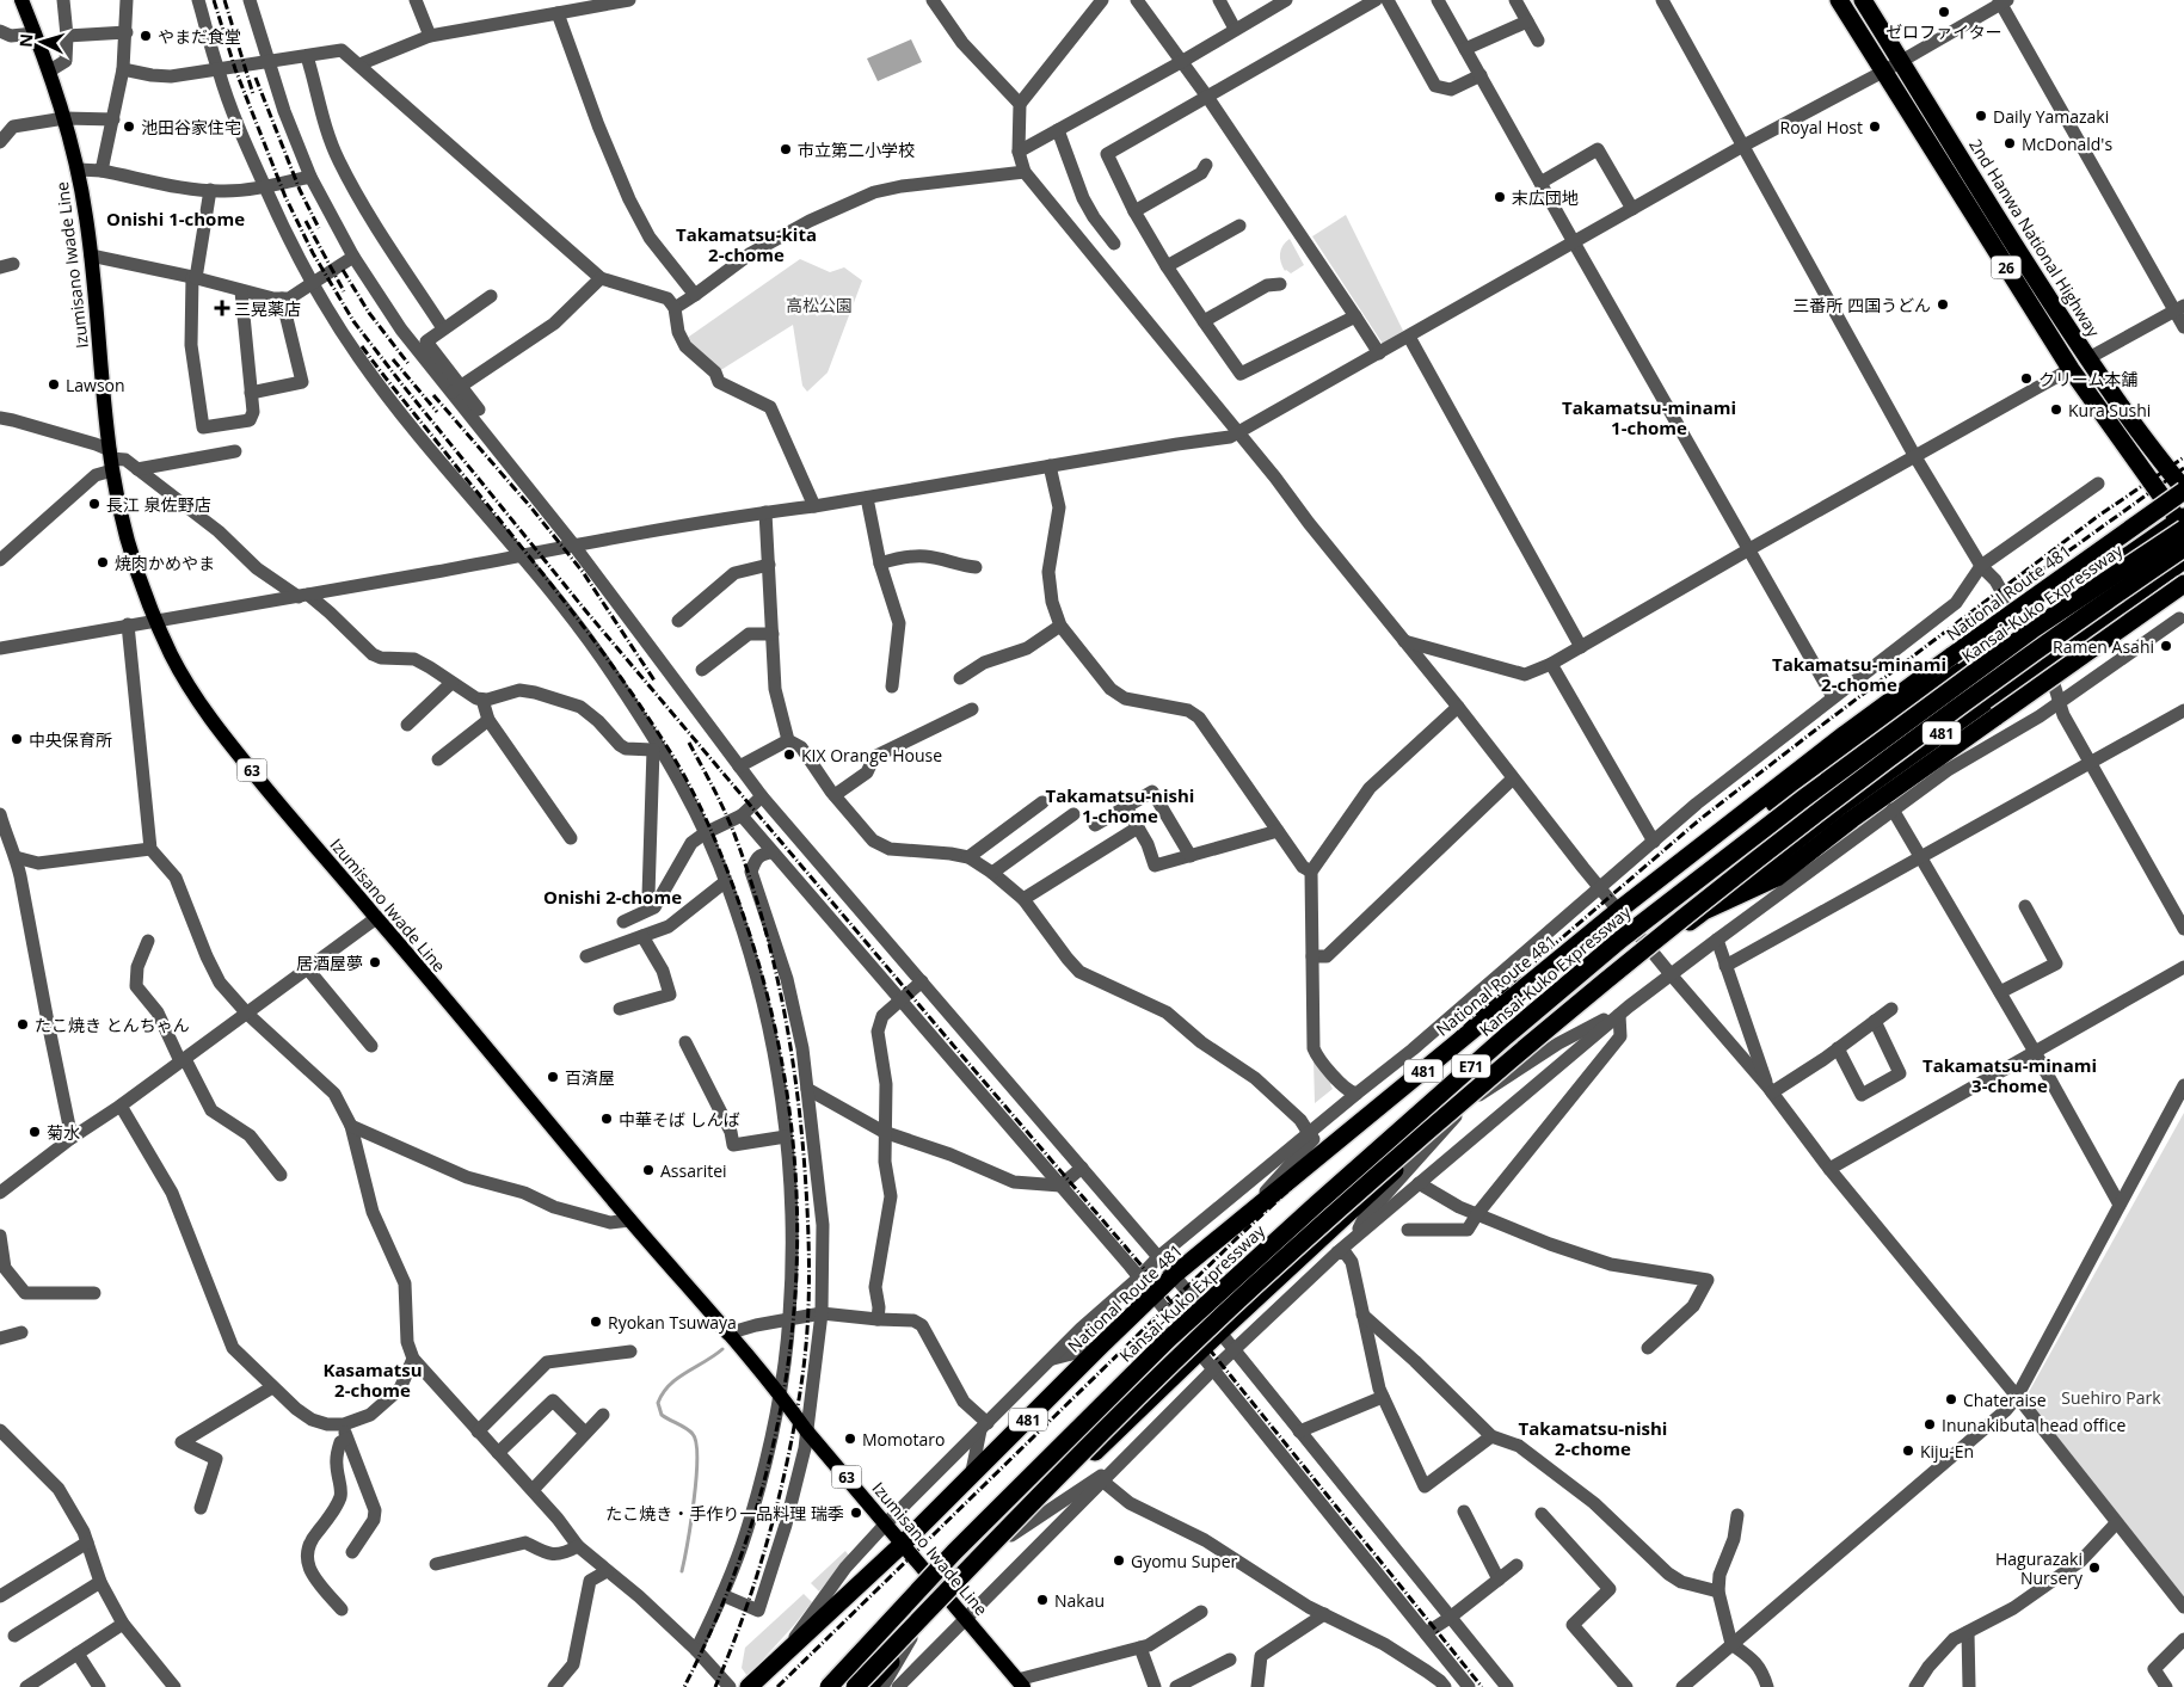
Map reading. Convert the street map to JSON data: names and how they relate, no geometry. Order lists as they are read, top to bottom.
{
  "streets": {
    "highway": [
      "2nd Hanwa National Highway",
      "26",
      "National Route 481",
      "Kansai-Kuko Expressway",
      "481",
      "E71"
    ],
    "main road": ["Izumisano Iwade Line", "63"]
  },
  "crossings": [
    ["2nd Hanwa National Highway", "National Route 481"],
    ["Izumisano Iwade Line", "National Route 481"],
    ["Izumisano Iwade Line", "481"],
    ["26", "Kansai-Kuko Expressway"],
    ["26", "481"],
    ["National Route 481", "481"],
    ["Kansai-Kuko Expressway", "481"]
  ],
  "districts": [
    "Onishi 1-chome",
    "Takamatsu-kita 2-chome",
    "Takamatsu-minami 1-chome",
    "Takamatsu-minami 2-chome",
    "Takamatsu-nishi 1-chome",
    "Onishi 2-chome",
    "Takamatsu-minami 3-chome",
    "Kasamatsu 2-chome",
    "Takamatsu-nishi 2-chome"
  ],
  "parks": ["高松公園", "Suehiro Park"],
  "places": {
    "other": [
      "ゼロファイター",
      "やまだ食堂",
      "Daily Yamazaki",
      "池田谷家住宅",
      "Royal Host",
      "McDonald's",
      "市立第二小学校",
      "末広団地",
      "三番所 四国うどん",
      "クリーム本舗",
      "Lawson",
      "Kura Sushi",
      "長江 泉佐野店",
      "焼肉かめやま",
      "Ramen Asahi",
      "中央保育所",
      "KIX Orange House",
      "居酒屋夢",
      "たこ焼き とんちゃん",
      "百済屋",
      "中華そば しんば",
      "菊水",
      "Assaritei",
      "Ryokan Tsuwaya",
      "Chateraise",
      "Inunakibuta head office",
      "Momotaro",
      "Kiju-En",
      "たこ焼き・手作り一品料理 瑞季",
      "Gyomu Super",
      "Hagurazaki Nursery",
      "Nakau"
    ],
    "health": ["三晃薬店"]
  },
  "north": "left"
}
